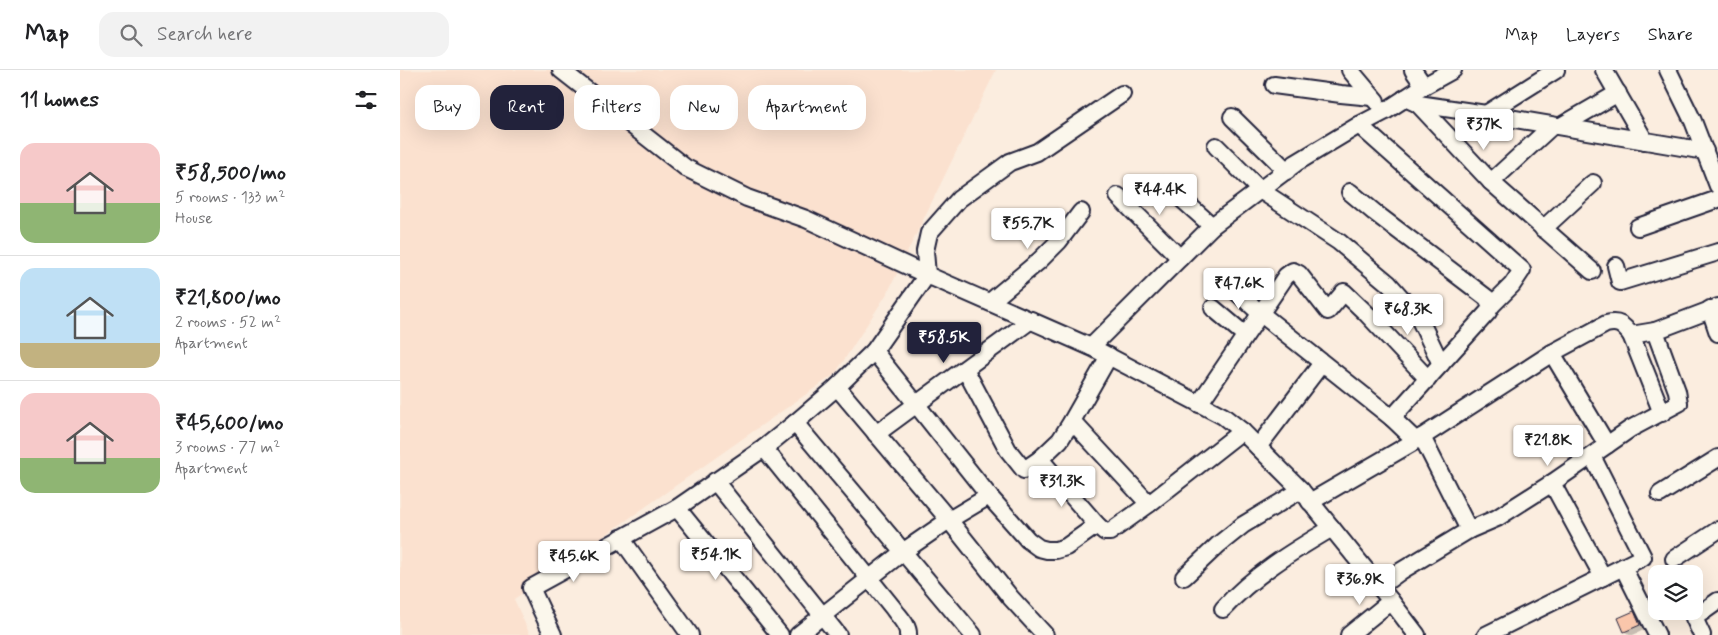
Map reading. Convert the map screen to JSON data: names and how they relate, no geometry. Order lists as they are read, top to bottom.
{
  "page": {
    "header": "Map",
    "search": "Search here",
    "nav": ["Map", "Layers", "Share"],
    "heading": "11 homes",
    "chip": [
      "Buy",
      "Rent",
      "Filters",
      "New",
      "Apartment"
    ],
    "price": [
      "₹37K",
      "₹44.4K",
      "₹55.7K",
      "₹47.6K",
      "₹68.3K",
      "₹58.5K",
      "₹21.8K",
      "₹31.3K",
      "₹54.1K",
      "₹45.6K",
      "₹36.9K"
    ],
    "list": [
      {
        "name": "₹58,500/mo",
        "note": "5 rooms · 133 m² · House"
      },
      {
        "name": "₹21,800/mo",
        "note": "2 rooms · 52 m² · Apartment"
      },
      {
        "name": "₹45,600/mo",
        "note": "3 rooms · 77 m² · Apartment"
      }
    ]
  }
}
